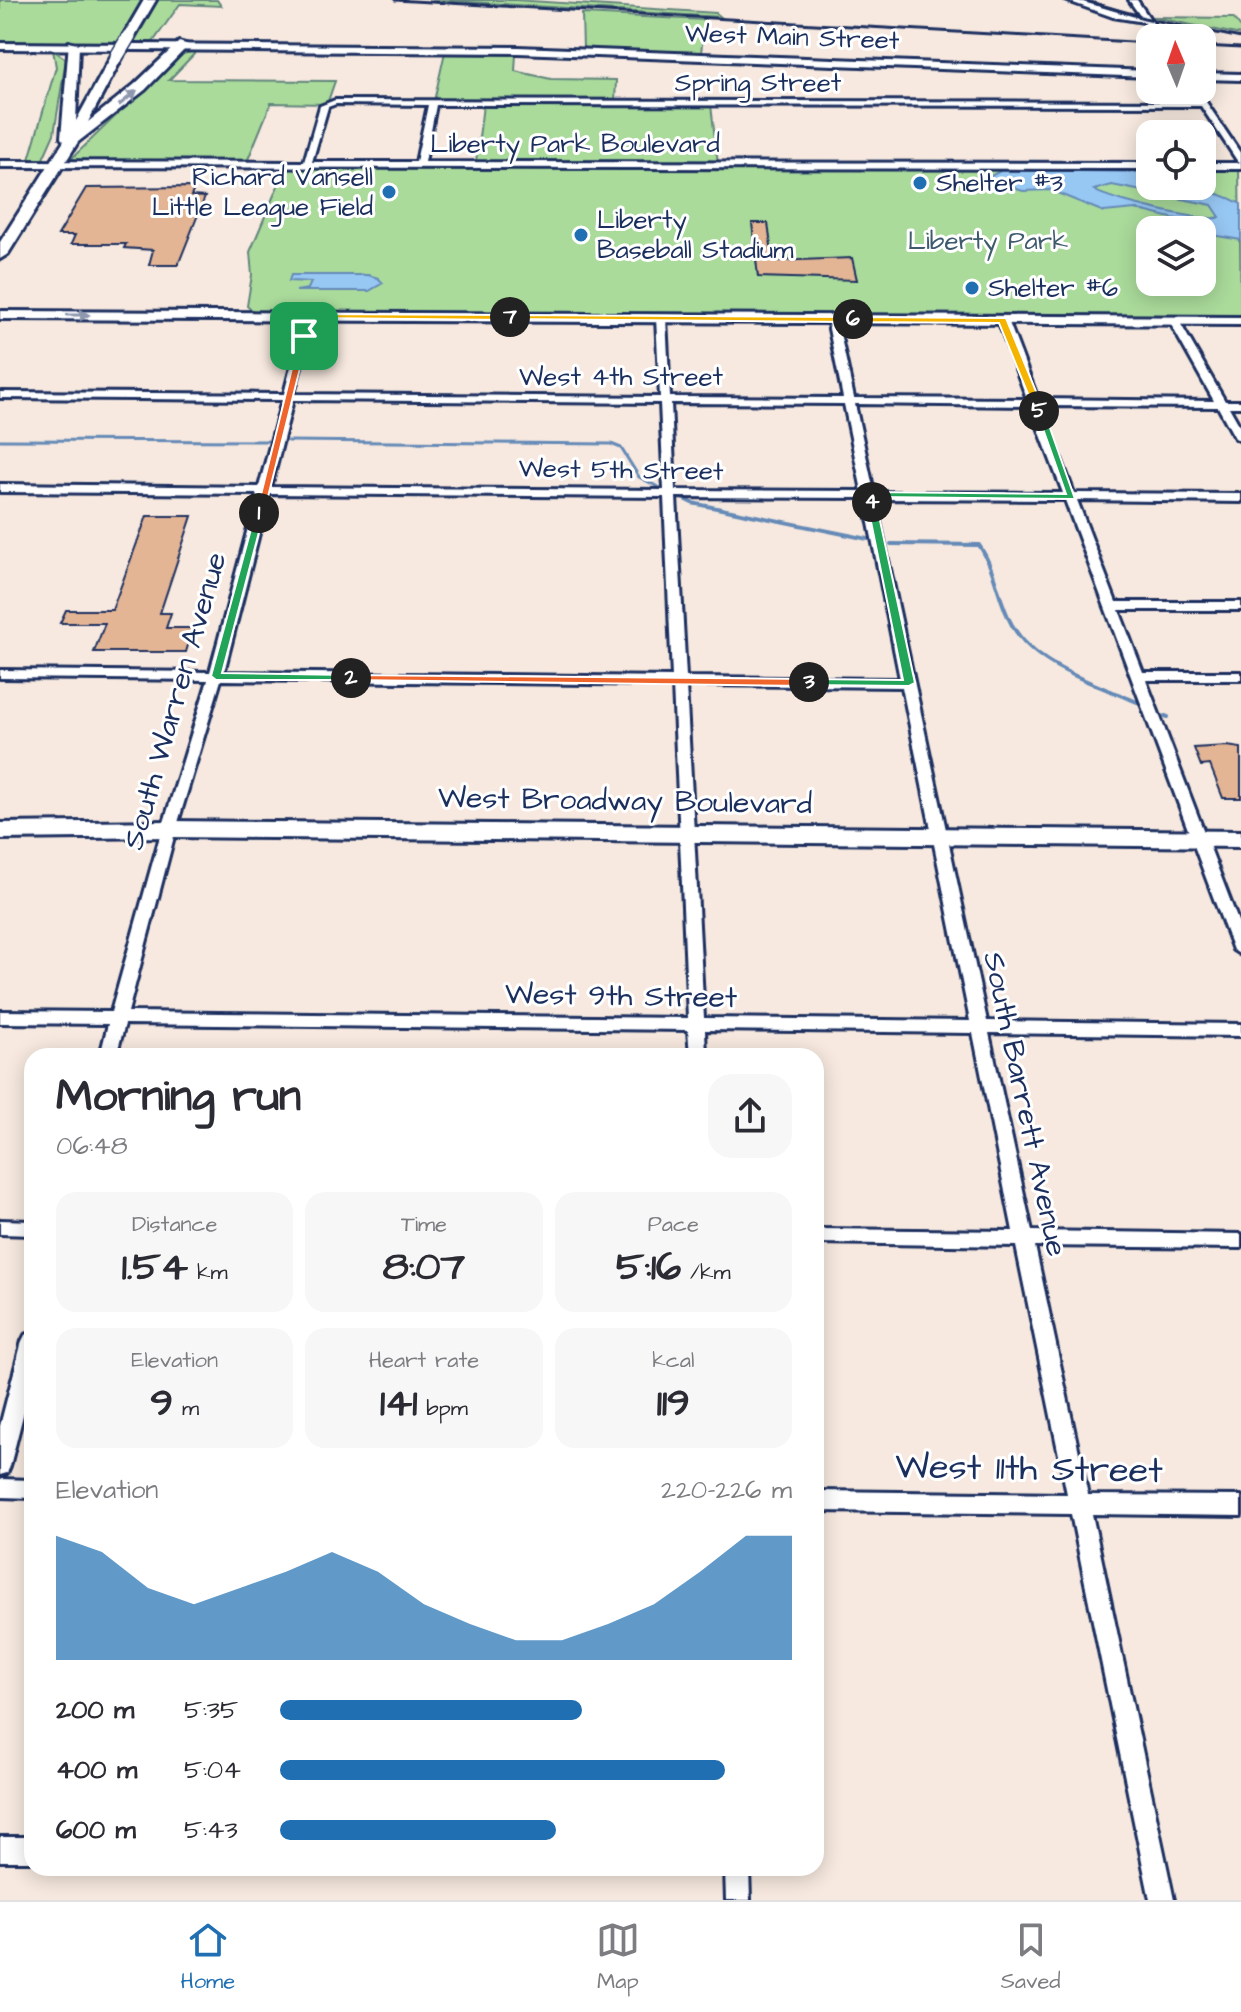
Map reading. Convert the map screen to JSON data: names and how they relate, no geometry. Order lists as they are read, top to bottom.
{
  "streets": {
    "highway": ["West Broadway Boulevard"],
    "main road": ["West Main Street"],
    "street": [
      "Spring Street",
      "Liberty Park Boulevard",
      "West 4th Street",
      "West 5th Street",
      "South Warren Avenue",
      "West 9th Street",
      "South Barrett Avenue",
      "West 11th Street"
    ]
  },
  "crossings": [
    ["Spring Street", "Liberty Park Boulevard"],
    ["West 4th Street", "South Warren Avenue"],
    ["West 4th Street", "South Barrett Avenue"],
    ["West 5th Street", "South Warren Avenue"],
    ["West 5th Street", "South Barrett Avenue"],
    ["South Warren Avenue", "West Broadway Boulevard"],
    ["South Warren Avenue", "West 9th Street"],
    ["West Broadway Boulevard", "South Barrett Avenue"],
    ["West 9th Street", "South Barrett Avenue"],
    ["South Barrett Avenue", "West 11th Street"]
  ],
  "parks": ["Liberty Park"],
  "places": [
    "Shelter #3",
    "Richard Vansell Little League Field",
    "Liberty Baseball Stadium",
    "Shelter #6"
  ],
  "north": "top",
  "page": {
    "pins": [
      "7",
      "6",
      "5",
      "4",
      "1",
      "2",
      "3"
    ],
    "heading": ["Morning run", "06:48"],
    "stats": [
      ["Distance", "1.54 km"],
      ["Time", "8:07"],
      ["Pace", "5:16 /km"],
      ["Elevation", "9 m"],
      ["Heart rate", "141 bpm"],
      ["kcal", "119"]
    ],
    "chart": ["Elevation", "220–226 m"],
    "list": [
      {
        "name": "200 m",
        "note": "5:35"
      },
      {
        "name": "400 m",
        "note": "5:04"
      },
      {
        "name": "600 m",
        "note": "5:43"
      }
    ],
    "tabs": ["Home", "Map", "Saved"]
  }
}
